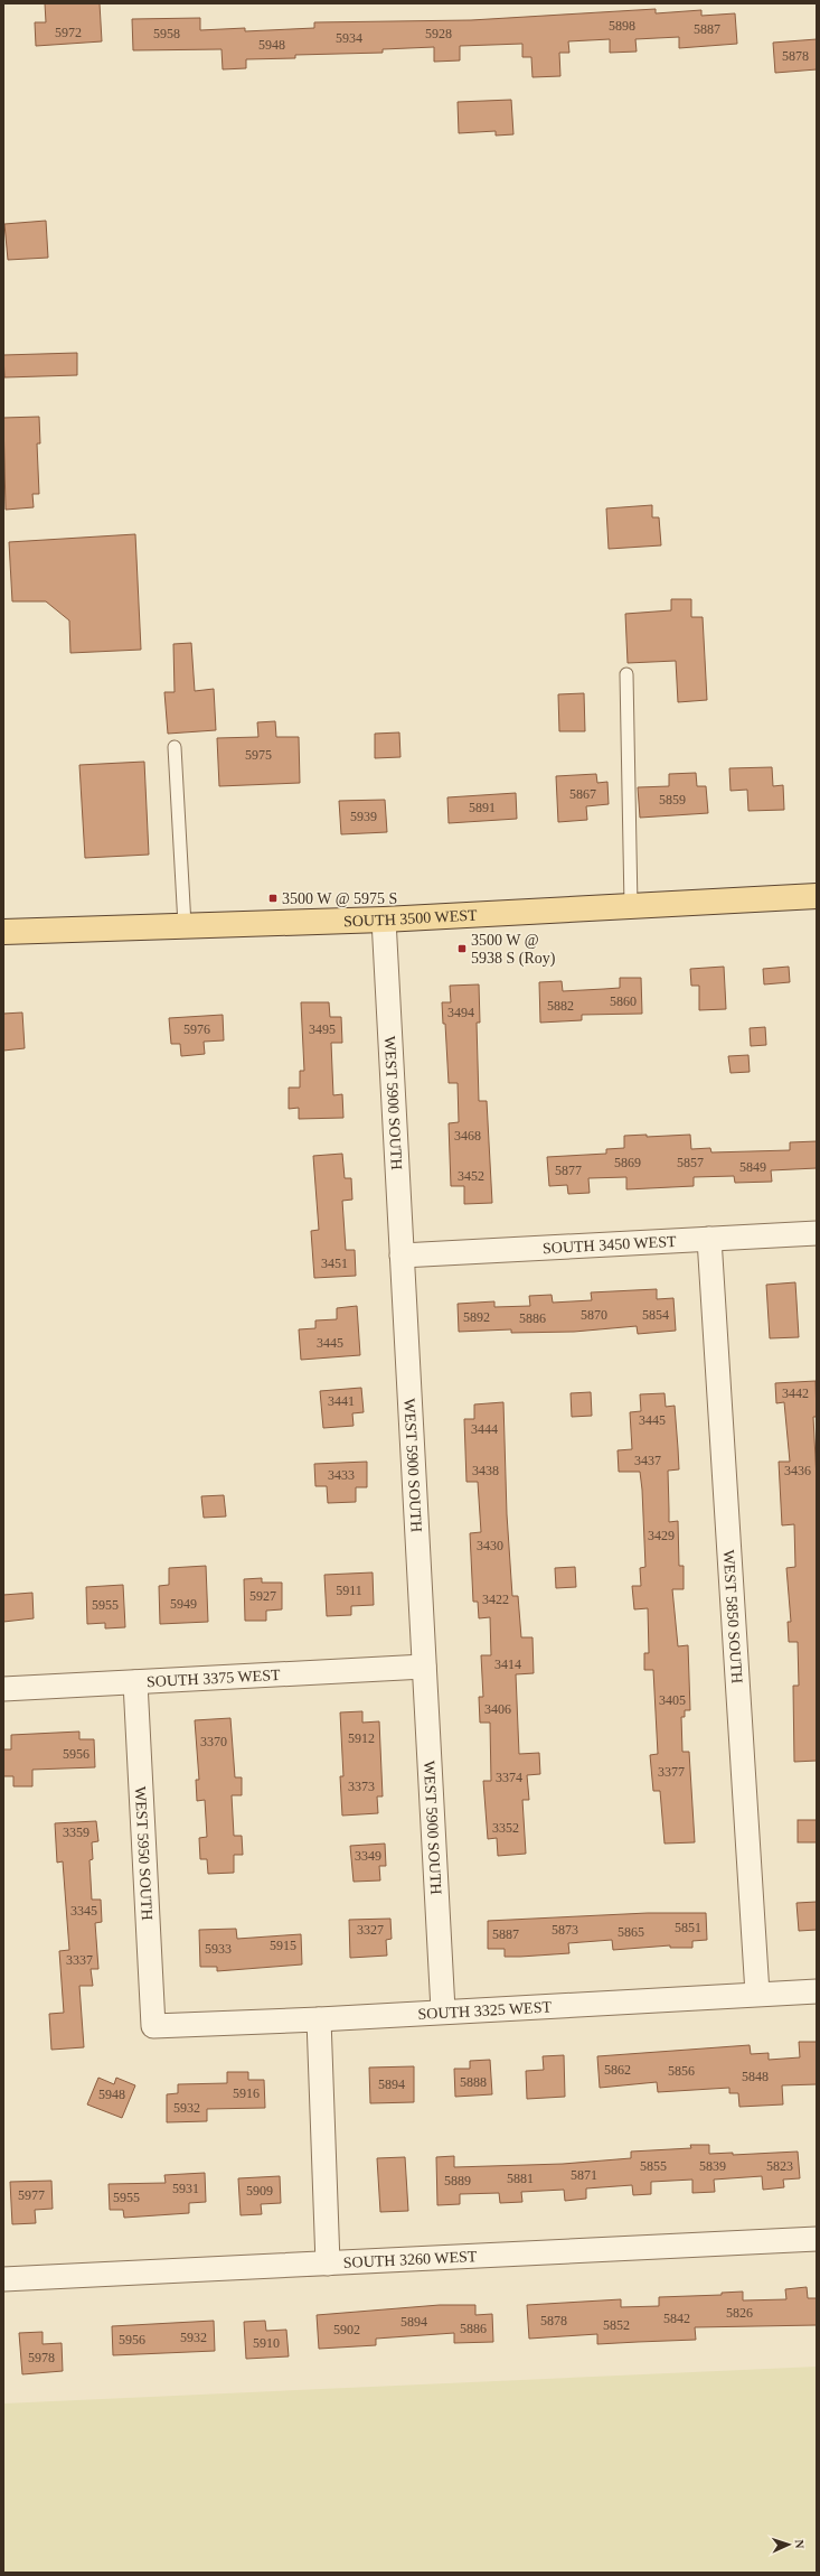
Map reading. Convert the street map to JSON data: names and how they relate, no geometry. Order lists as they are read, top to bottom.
{
  "streets": {
    "main road": ["SOUTH 3500 WEST"],
    "street": [
      "WEST 5900 SOUTH",
      "SOUTH 3450 WEST",
      "WEST 5850 SOUTH",
      "SOUTH 3375 WEST",
      "WEST 5950 SOUTH",
      "SOUTH 3325 WEST",
      "SOUTH 3260 WEST"
    ]
  },
  "crossings": [
    ["SOUTH 3500 WEST", "WEST 5900 SOUTH"],
    ["WEST 5900 SOUTH", "SOUTH 3450 WEST"],
    ["WEST 5900 SOUTH", "SOUTH 3375 WEST"],
    ["WEST 5900 SOUTH", "SOUTH 3325 WEST"],
    ["SOUTH 3450 WEST", "WEST 5850 SOUTH"],
    ["WEST 5850 SOUTH", "SOUTH 3325 WEST"],
    ["SOUTH 3375 WEST", "WEST 5950 SOUTH"],
    ["WEST 5950 SOUTH", "SOUTH 3325 WEST"]
  ],
  "places": {
    "transit": ["3500 W @ 5975 S", "3500 W @ 5938 S (Roy)"]
  },
  "house_numbers": [
    "5898",
    "5887",
    "5972",
    "5958",
    "5928",
    "5934",
    "5948",
    "5878",
    "5975",
    "5867",
    "5859",
    "5891",
    "5939",
    "5860",
    "5882",
    "3494",
    "5976",
    "3495",
    "3468",
    "5869",
    "5857",
    "5849",
    "5877",
    "3452",
    "3451",
    "5870",
    "5854",
    "5892",
    "5886",
    "3445",
    "3442",
    "3441",
    "3445",
    "3444",
    "3437",
    "3438",
    "3436",
    "3433",
    "3429",
    "3430",
    "5911",
    "5927",
    "3422",
    "5949",
    "5955",
    "3414",
    "3405",
    "3406",
    "5912",
    "3370",
    "5956",
    "3377",
    "3374",
    "3373",
    "3352",
    "3359",
    "3349",
    "3345",
    "5851",
    "3327",
    "5873",
    "5865",
    "5887",
    "5915",
    "5933",
    "3337",
    "5862",
    "5856",
    "5848",
    "5888",
    "5894",
    "5916",
    "5948",
    "5932",
    "5855",
    "5839",
    "5823",
    "5871",
    "5881",
    "5889",
    "5931",
    "5909",
    "5977",
    "5955",
    "5826",
    "5842",
    "5878",
    "5894",
    "5852",
    "5886",
    "5902",
    "5932",
    "5956",
    "5910",
    "5978"
  ],
  "north": "right"
}
